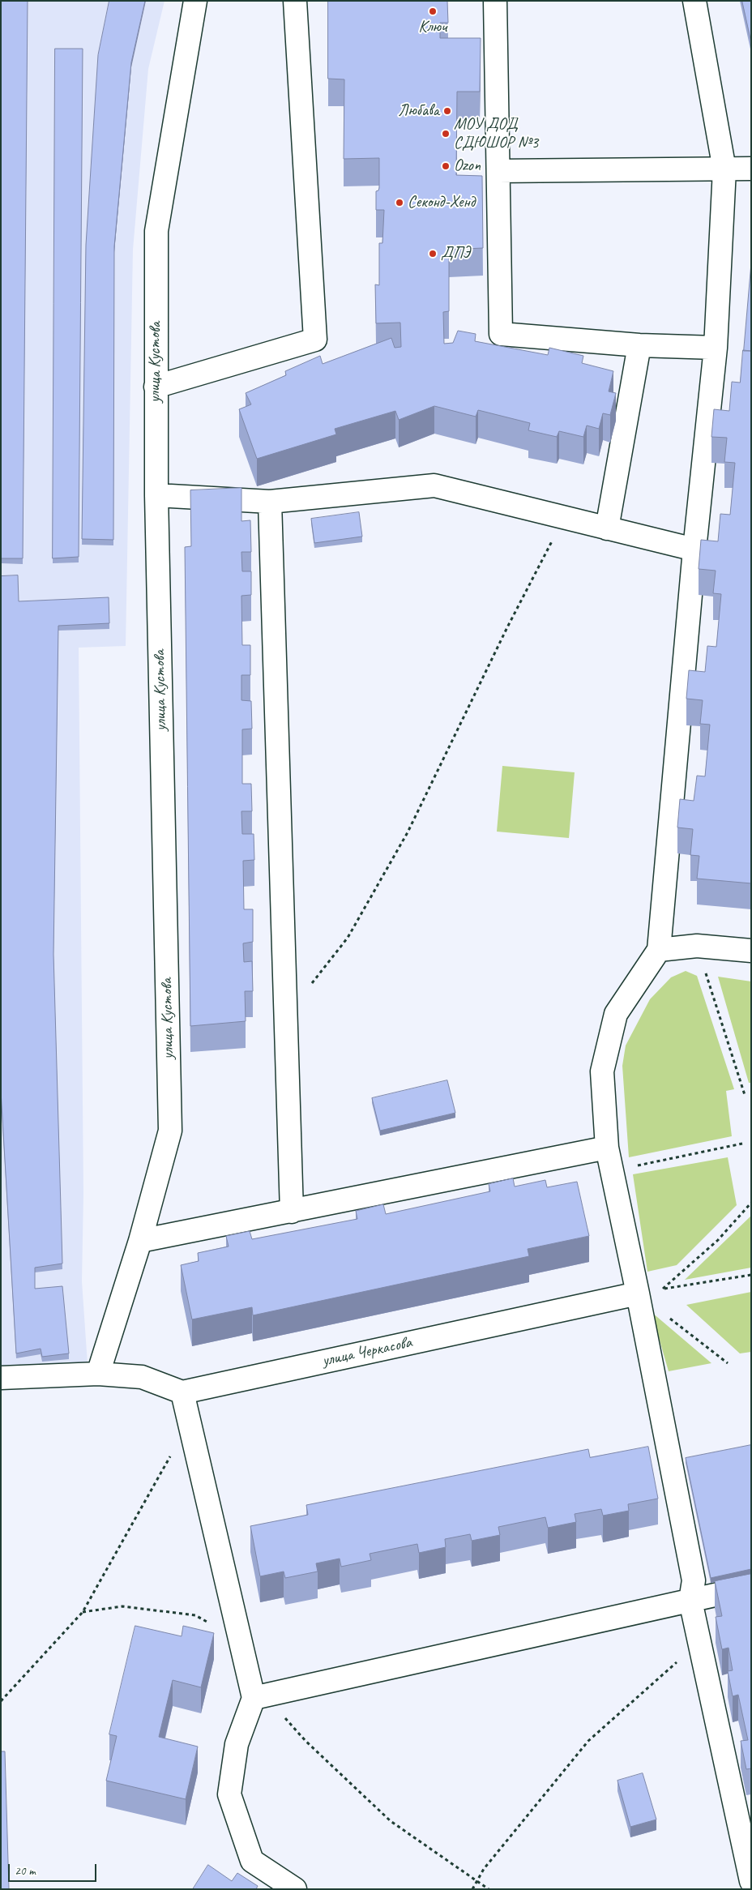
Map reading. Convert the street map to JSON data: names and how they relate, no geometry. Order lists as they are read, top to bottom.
{
  "streets": {
    "street": ["улица Кустова", "улица Черкасова"]
  },
  "places": [
    "Ключ",
    "Любава",
    "МОУ ДОД СДЮШОР №3",
    "Ozon",
    "Секонд-Хенд",
    "ДПЭ"
  ],
  "scale_bar": "20 m"
}
